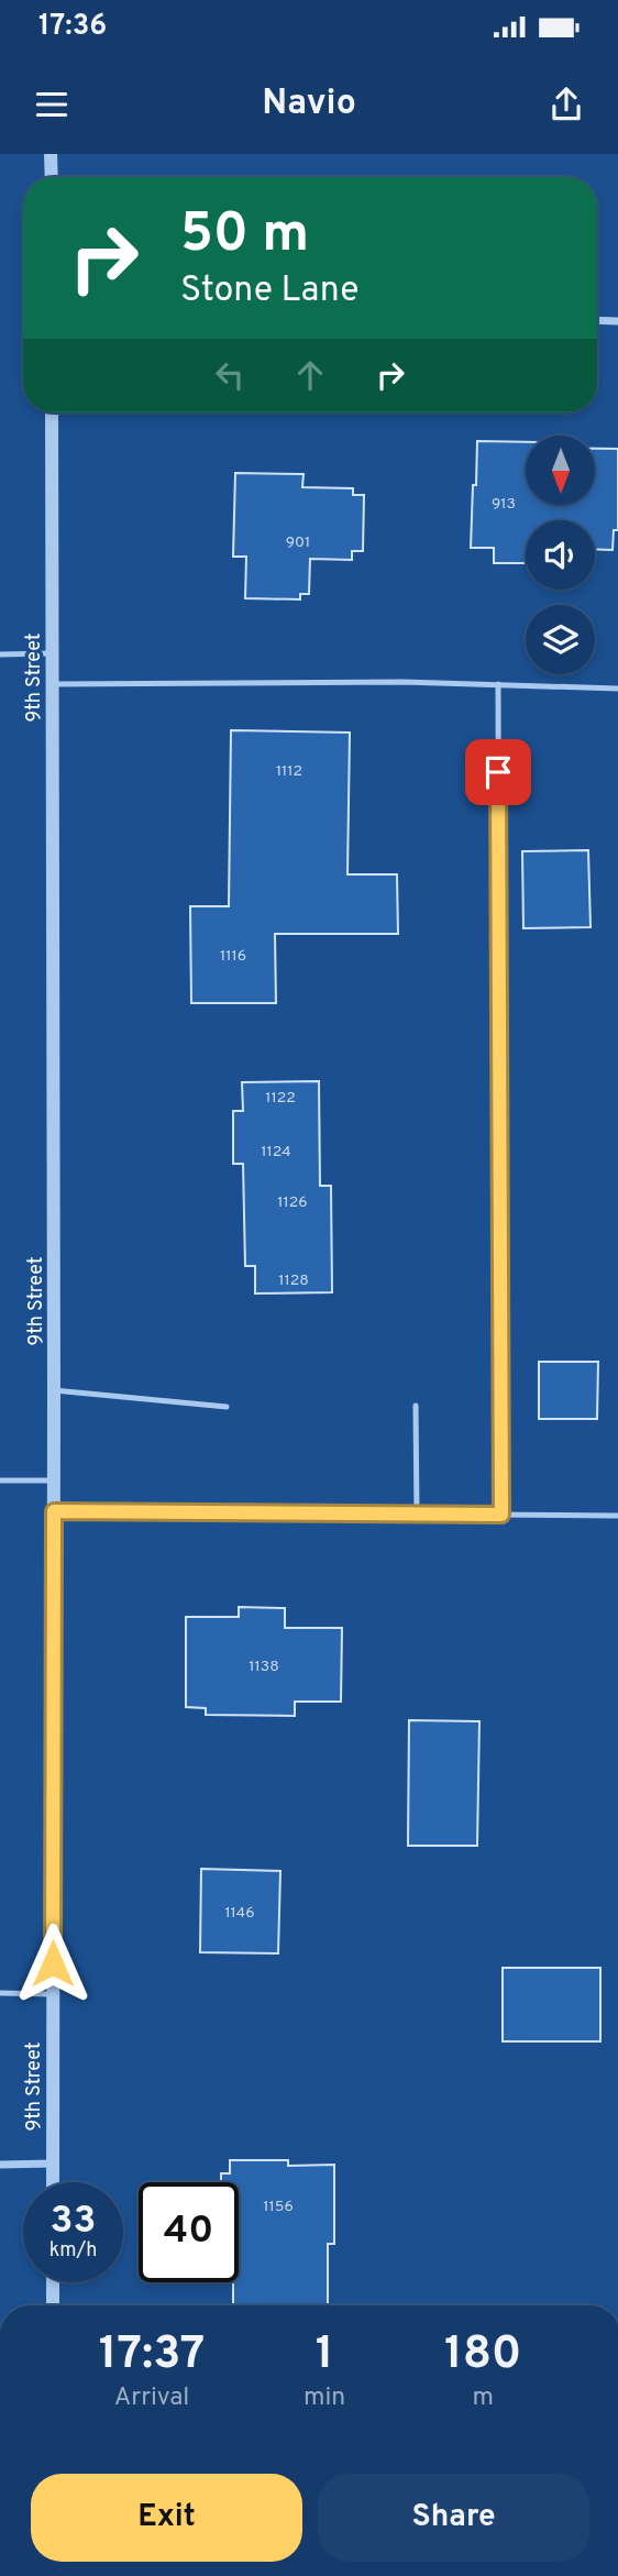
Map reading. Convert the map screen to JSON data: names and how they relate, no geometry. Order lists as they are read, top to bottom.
{
  "streets": {
    "street": ["9th Street"]
  },
  "house_numbers": [
    "913",
    "901",
    "1112",
    "1116",
    "1122",
    "1124",
    "1126",
    "1128",
    "1138",
    "1146",
    "1156"
  ],
  "north": "bottom",
  "page": {
    "status": "17:36",
    "header": "Navio",
    "turn": ["50 m", "Stone Lane"],
    "speed": "33 km/h",
    "limit": "40",
    "eta": [
      "17:37",
      "Arrival",
      "1",
      "min",
      "180",
      "m"
    ],
    "buttons": ["Exit", "Share"]
  }
}
